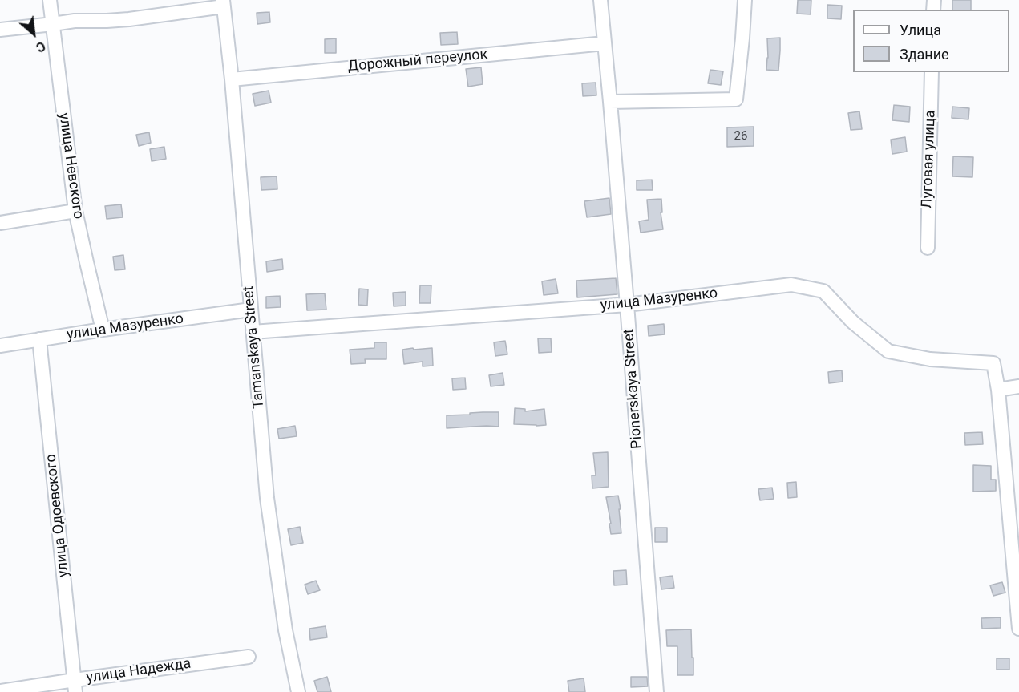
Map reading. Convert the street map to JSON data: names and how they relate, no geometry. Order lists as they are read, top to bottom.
{
  "streets": {
    "street": [
      "Дорожный переулок",
      "Луговая улица",
      "улица Невского",
      "улица Мазуренко",
      "Tamanskaya Street",
      "Pionerskaya Street",
      "улица Одоевского",
      "улица Надежда"
    ]
  },
  "crossings": [
    ["Дорожный переулок", "Tamanskaya Street"],
    ["Дорожный переулок", "Pionerskaya Street"],
    ["улица Невского", "улица Мазуренко"],
    ["улица Мазуренко", "Tamanskaya Street"],
    ["улица Мазуренко", "Pionerskaya Street"],
    ["улица Мазуренко", "улица Одоевского"],
    ["улица Одоевского", "улица Надежда"]
  ],
  "house_numbers": ["26"],
  "legend": ["Улица", "Здание"],
  "north": "bottom right"
}
